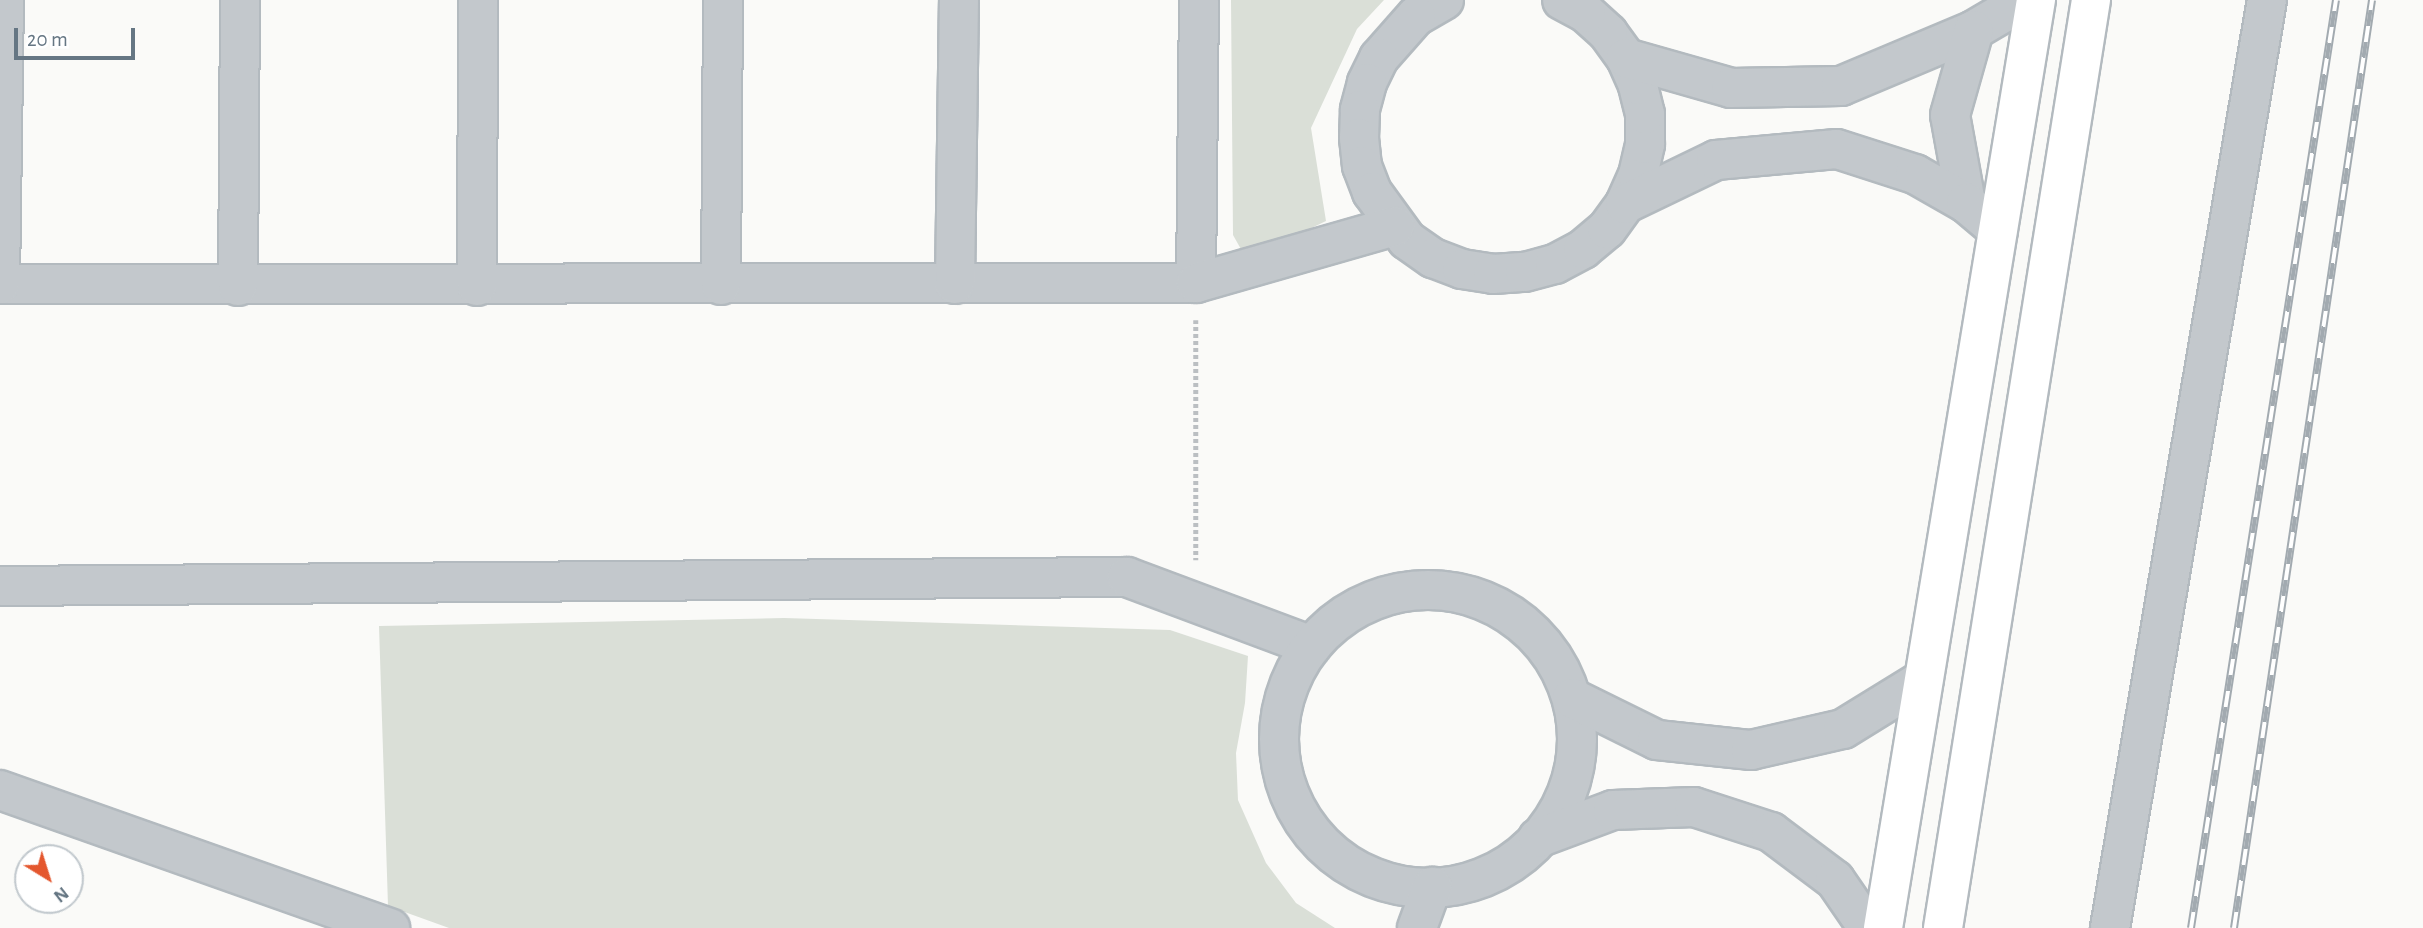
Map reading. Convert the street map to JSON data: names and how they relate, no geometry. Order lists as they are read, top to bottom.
{
  "scale_bar": "20 m",
  "north": "bottom right"
}
